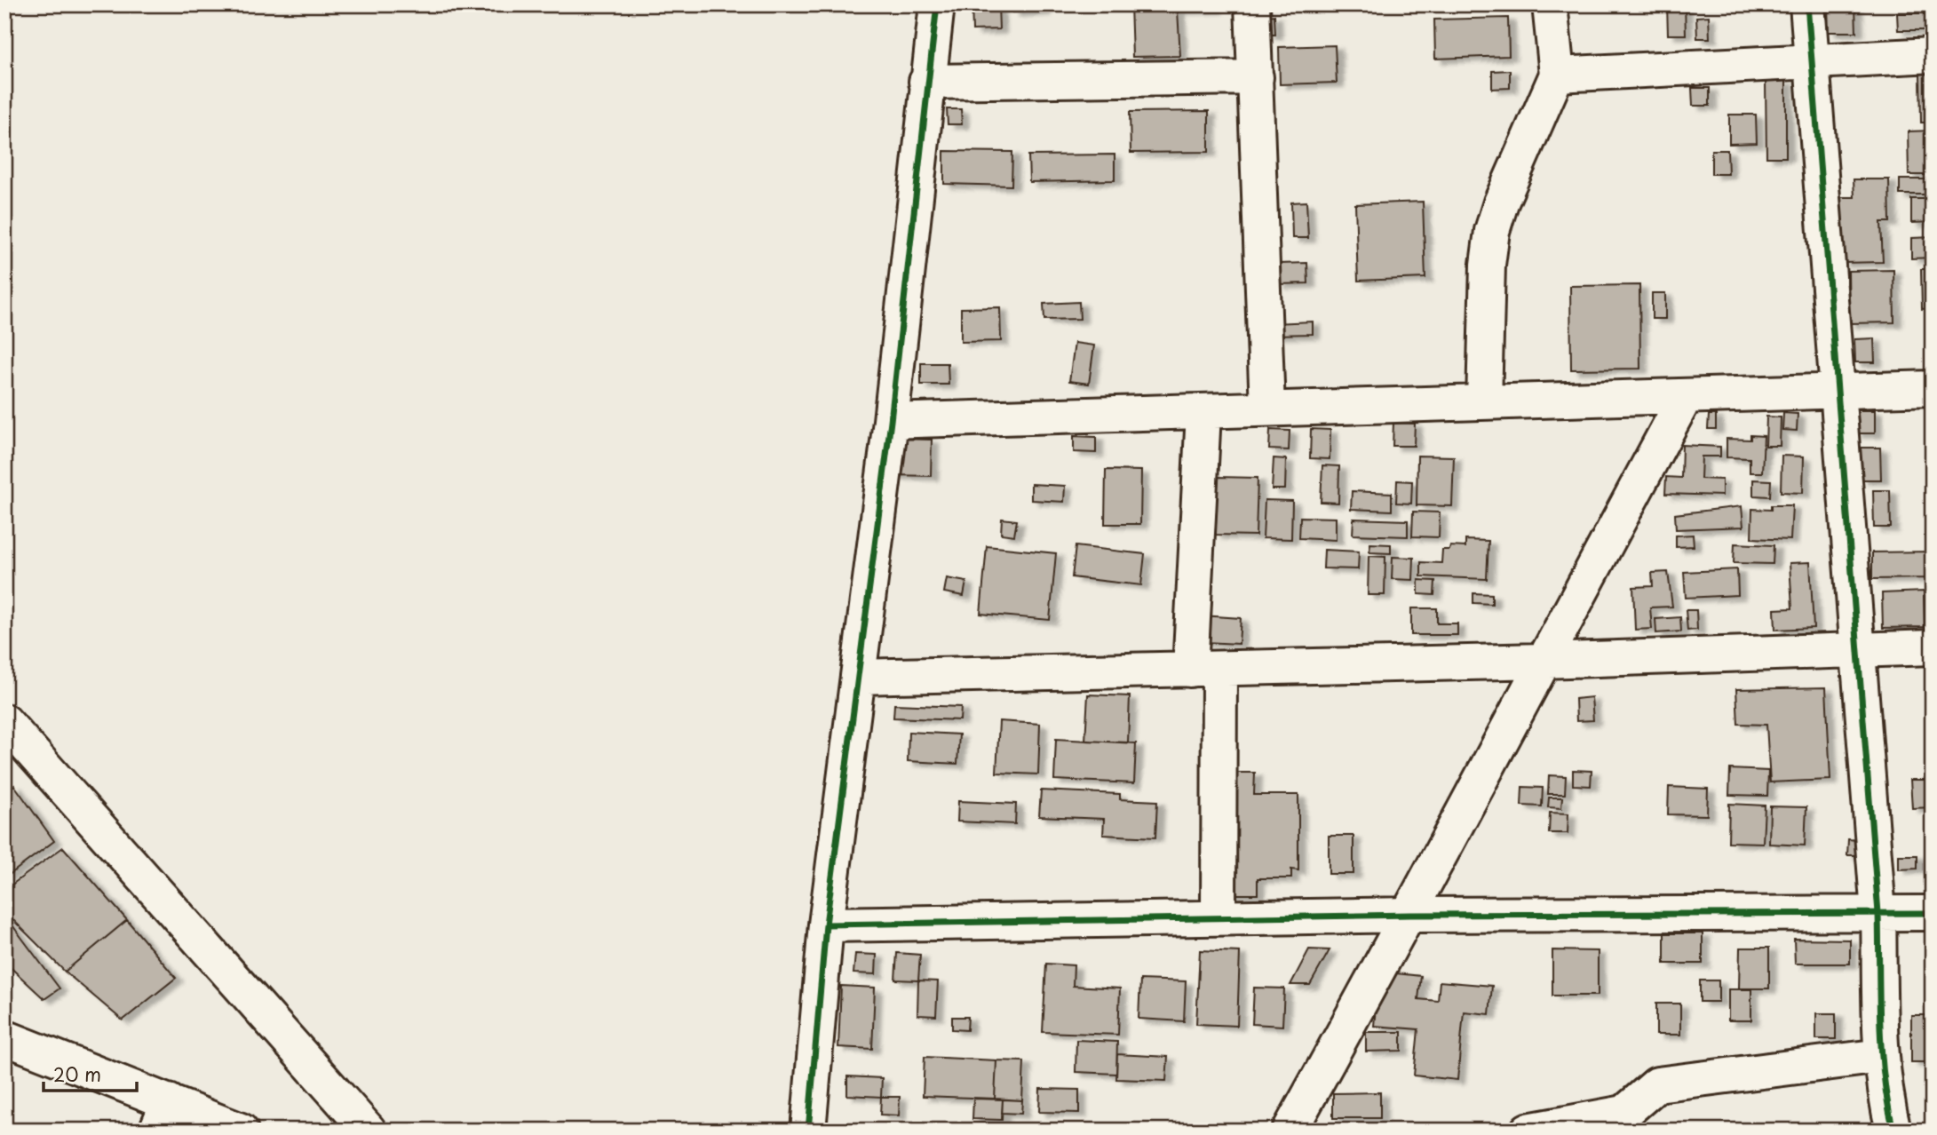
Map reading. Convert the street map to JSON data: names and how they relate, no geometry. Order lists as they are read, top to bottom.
{
  "scale_bar": "20 m"
}
